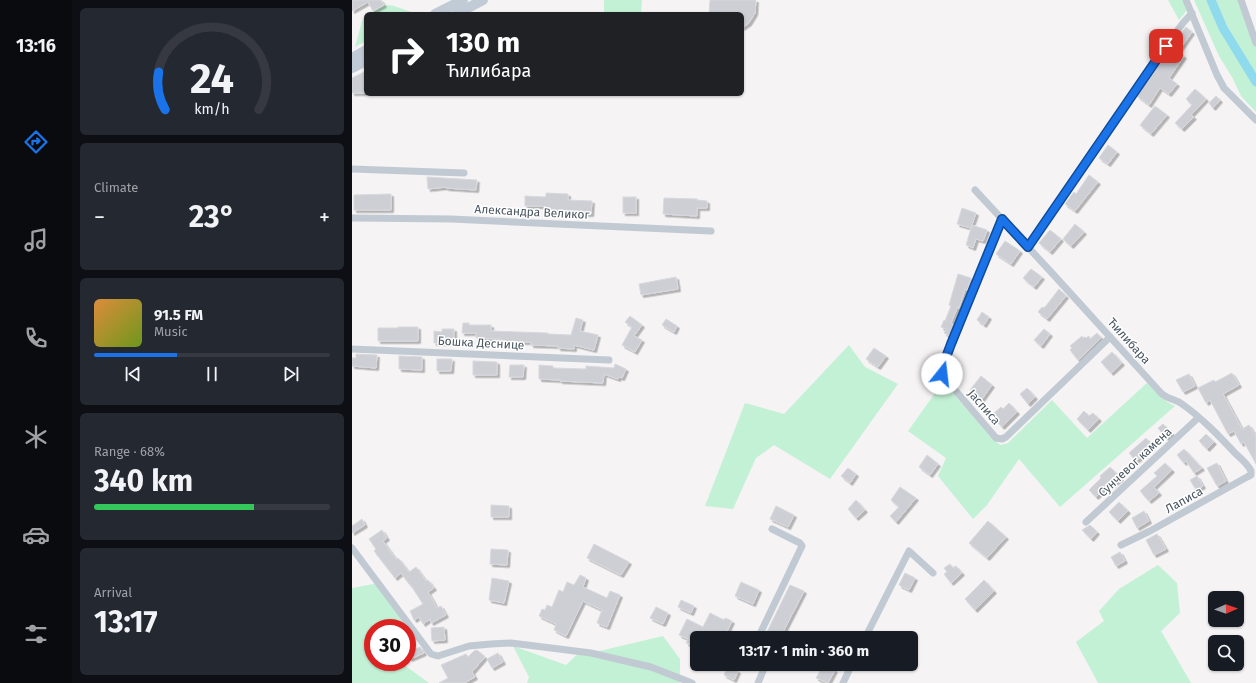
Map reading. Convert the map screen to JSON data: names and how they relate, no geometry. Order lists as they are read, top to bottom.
{
  "streets": {
    "street": [
      "Александра Великог",
      "Ћилибара",
      "Бошка Деснице",
      "Јасписа",
      "Сунчевог камена",
      "Лаписа"
    ]
  },
  "crossings": [
    ["Ћилибара", "Јасписа"],
    ["Ћилибара", "Сунчевог камена"],
    ["Ћилибара", "Лаписа"]
  ],
  "north": "right",
  "page": {
    "tabs": "13:16",
    "turn": ["130 m", "Ћилибара"],
    "tile": [
      "Climate",
      ["Range · 68%", "340 km"],
      ["Arrival", "13:17"]
    ],
    "heat": ["−", "23°", "+"],
    "song": ["91.5 FM", "Music"],
    "limit": "30",
    "trip": "13:17 · 1 min · 360 m",
    "gauge": ["24", "km/h"]
  }
}
